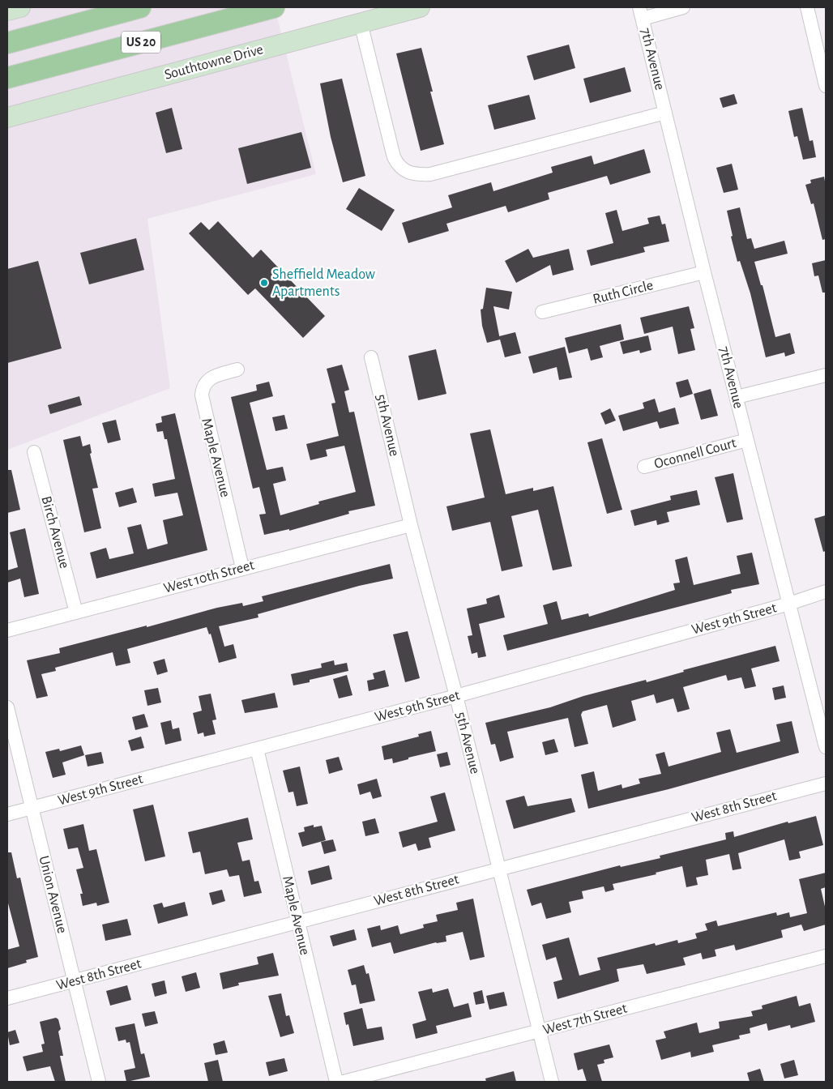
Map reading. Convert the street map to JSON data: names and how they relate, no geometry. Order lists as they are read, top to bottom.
{
  "streets": {
    "main road": ["US 20"],
    "street": [
      "7th Avenue",
      "Southtowne Drive",
      "Ruth Circle",
      "5th Avenue",
      "Oconnell Court",
      "Maple Avenue",
      "Birch Avenue",
      "West 10th Street",
      "West 9th Street",
      "West 8th Street",
      "Union Avenue",
      "West 7th Street"
    ]
  },
  "crossings": [
    ["7th Avenue", "Ruth Circle"],
    ["7th Avenue", "Oconnell Court"],
    ["7th Avenue", "West 9th Street"],
    ["5th Avenue", "West 10th Street"],
    ["5th Avenue", "West 9th Street"],
    ["5th Avenue", "West 8th Street"],
    ["5th Avenue", "West 7th Street"],
    ["Maple Avenue", "West 10th Street"],
    ["Maple Avenue", "West 9th Street"],
    ["Maple Avenue", "West 8th Street"],
    ["Birch Avenue", "West 10th Street"],
    ["West 9th Street", "Union Avenue"],
    ["West 8th Street", "Union Avenue"]
  ],
  "places": ["Sheffield Meadow Apartments"]
}
